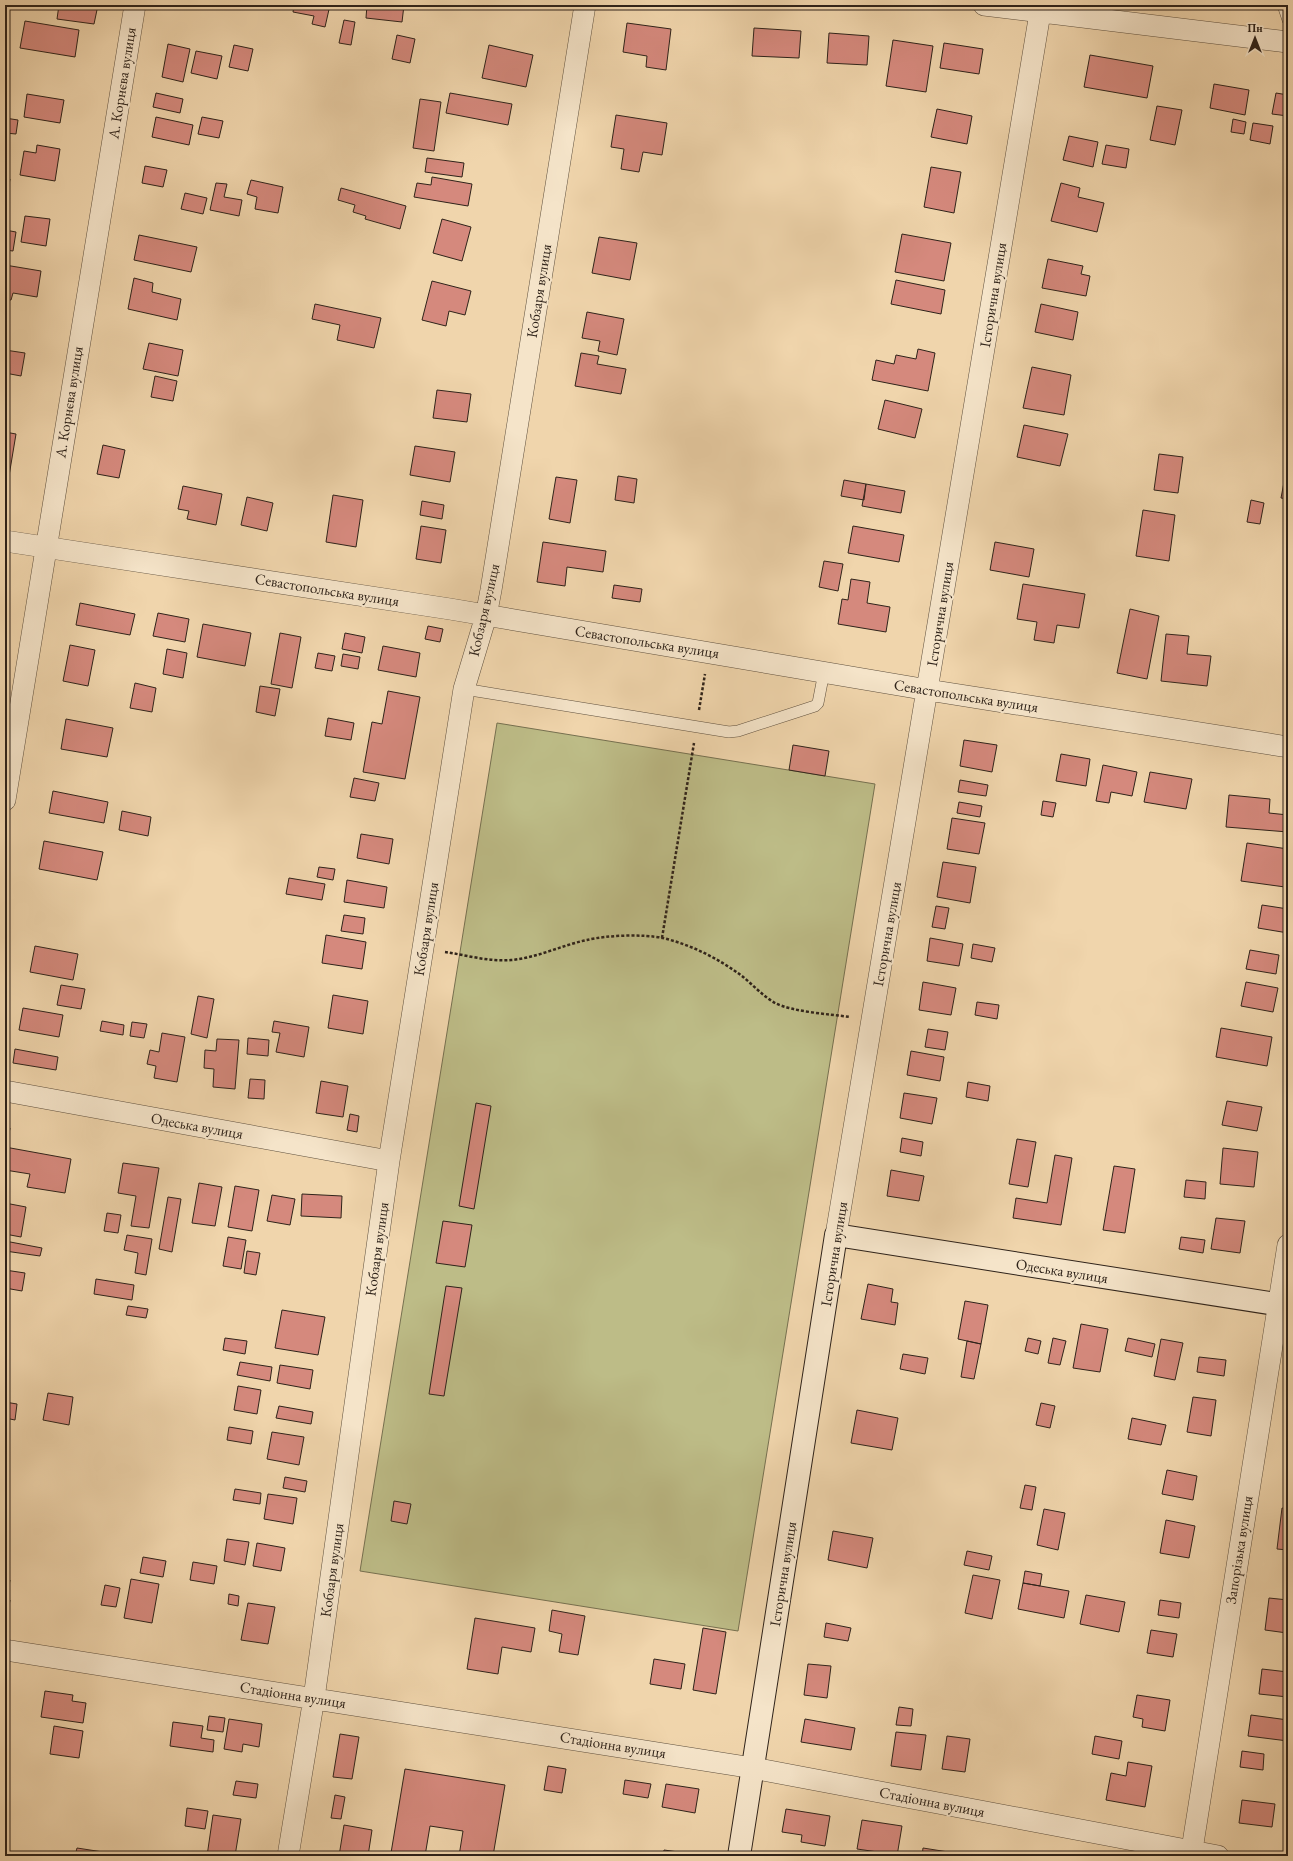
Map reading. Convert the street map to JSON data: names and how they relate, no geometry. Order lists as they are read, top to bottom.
{
  "streets": {
    "street": [
      "А. Корнєва вулиця",
      "Кобзаря вулиця",
      "Історична вулиця",
      "Севастопольська вулиця",
      "Одеська вулиця",
      "Запорізька вулиця",
      "Стадіонна вулиця"
    ]
  },
  "crossings": [
    ["А. Корнєва вулиця", "Севастопольська вулиця"],
    ["Кобзаря вулиця", "Севастопольська вулиця"],
    ["Кобзаря вулиця", "Одеська вулиця"],
    ["Кобзаря вулиця", "Стадіонна вулиця"],
    ["Історична вулиця", "Севастопольська вулиця"],
    ["Історична вулиця", "Одеська вулиця"],
    ["Історична вулиця", "Стадіонна вулиця"],
    ["Одеська вулиця", "Запорізька вулиця"],
    ["Запорізька вулиця", "Стадіонна вулиця"]
  ],
  "north": "top"
}
